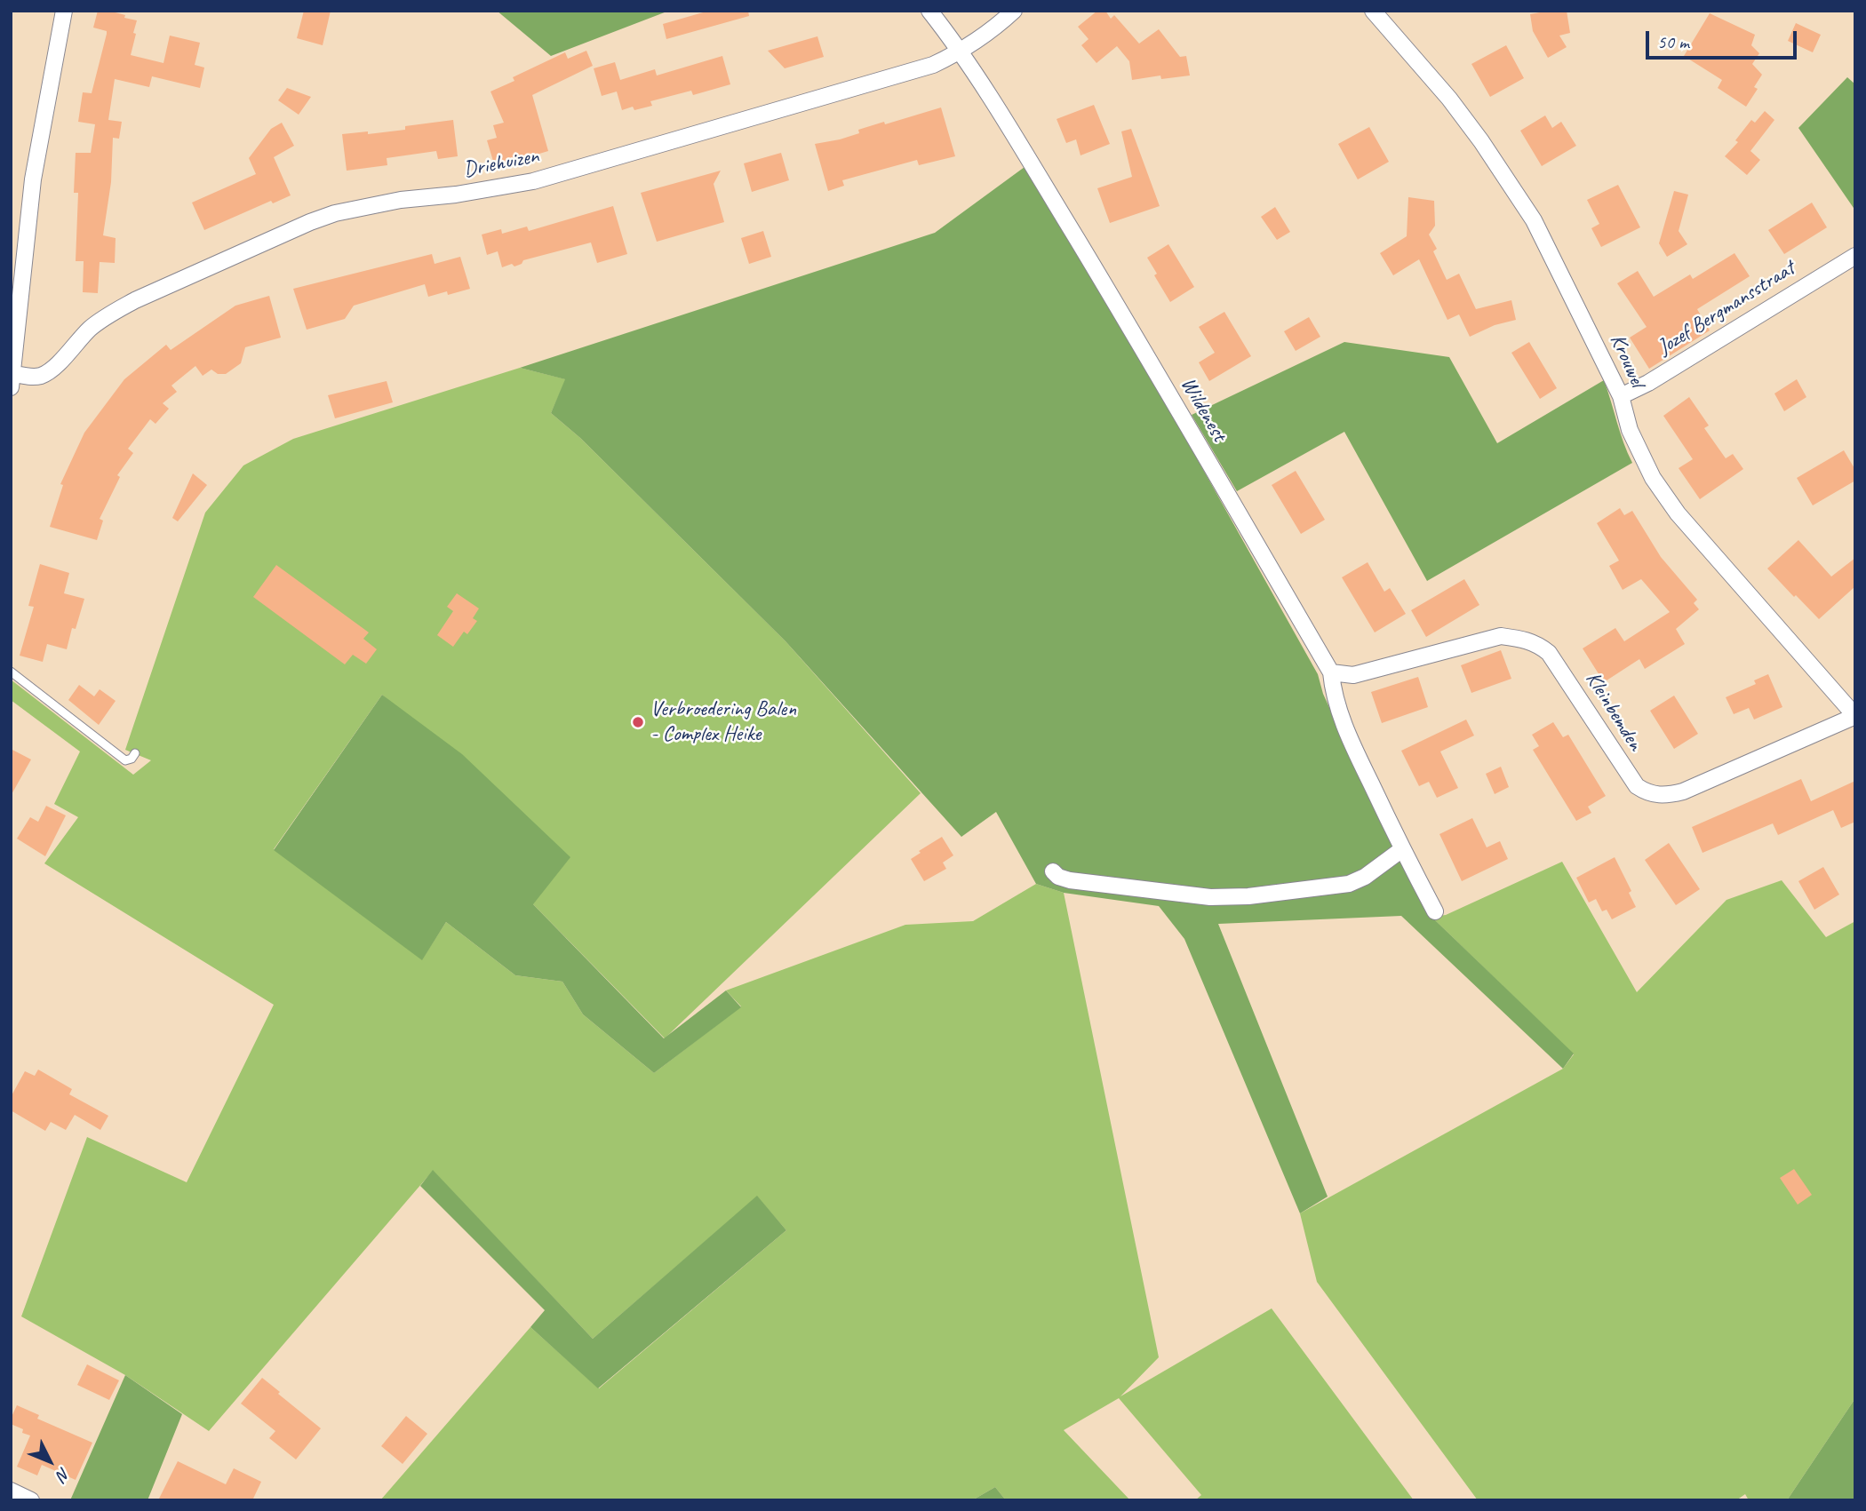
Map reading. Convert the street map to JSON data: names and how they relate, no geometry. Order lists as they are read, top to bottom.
{
  "streets": {
    "street": [
      "Driehuizen",
      "Jozef Bergmansstraat",
      "Krouwel",
      "Wildenest",
      "Kleinbemden"
    ]
  },
  "crossings": [
    ["Driehuizen", "Wildenest"],
    ["Jozef Bergmansstraat", "Krouwel"],
    ["Krouwel", "Kleinbemden"],
    ["Wildenest", "Kleinbemden"]
  ],
  "places": ["Verbroedering Balen - Complex Heike"],
  "scale_bar": "50 m",
  "north": "bottom right"
}
